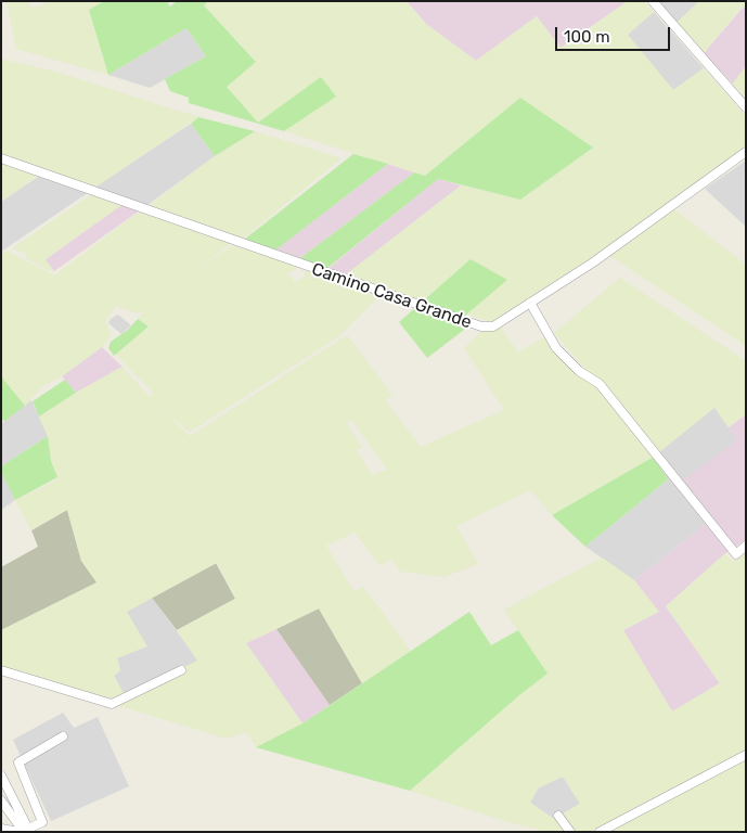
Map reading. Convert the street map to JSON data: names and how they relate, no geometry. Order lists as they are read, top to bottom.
{
  "streets": {
    "street": ["Camino Casa Grande"]
  },
  "scale_bar": "100 m"
}
